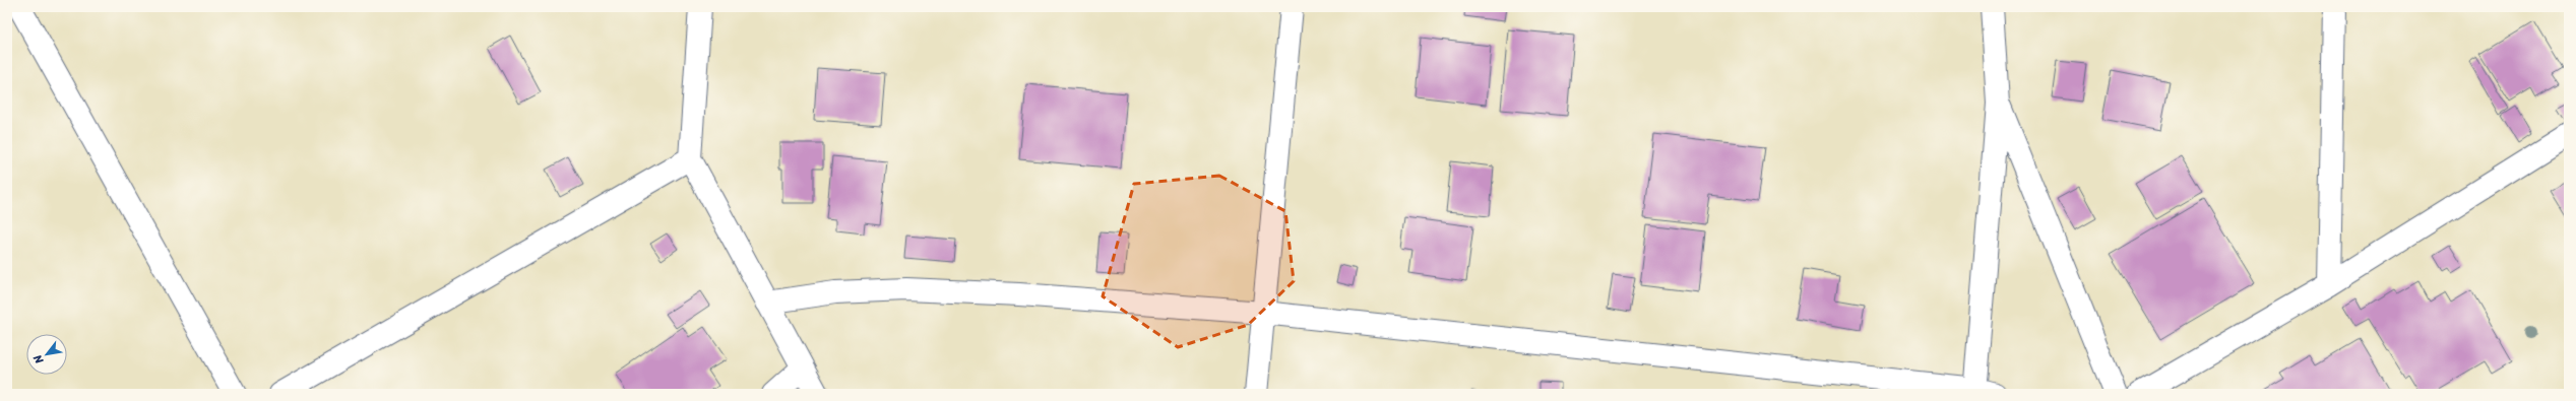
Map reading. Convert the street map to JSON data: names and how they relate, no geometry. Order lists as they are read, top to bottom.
{
  "north": "bottom left"
}
